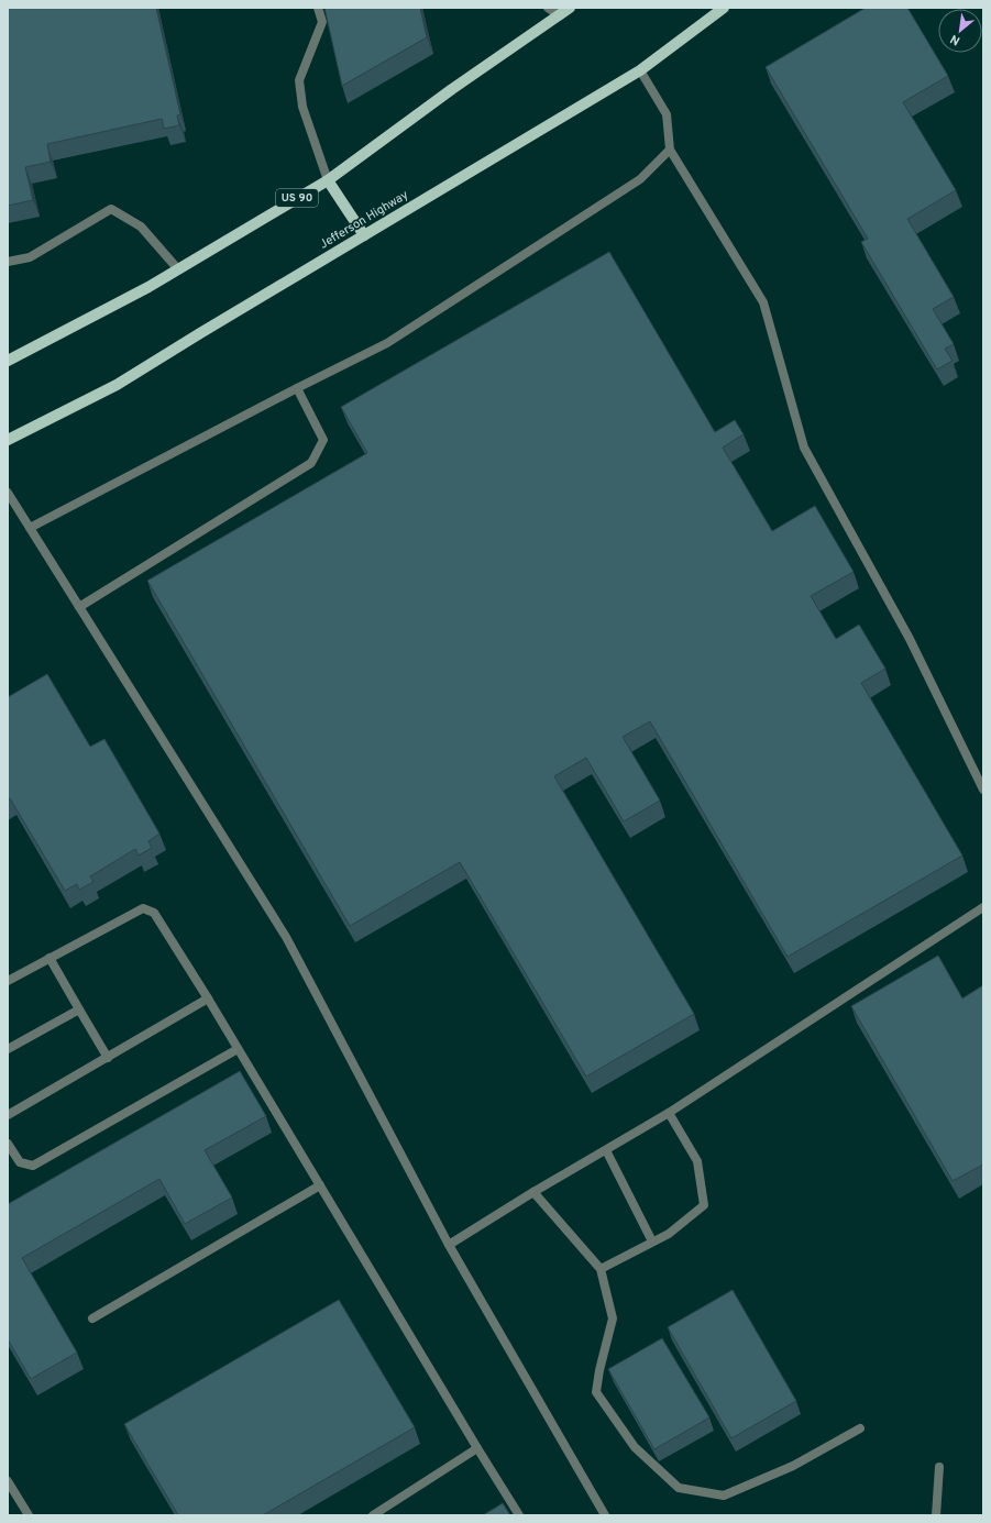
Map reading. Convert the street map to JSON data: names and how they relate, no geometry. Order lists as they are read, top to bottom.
{
  "streets": {
    "main road": ["US 90", "Jefferson Highway"]
  },
  "north": "bottom left"
}
